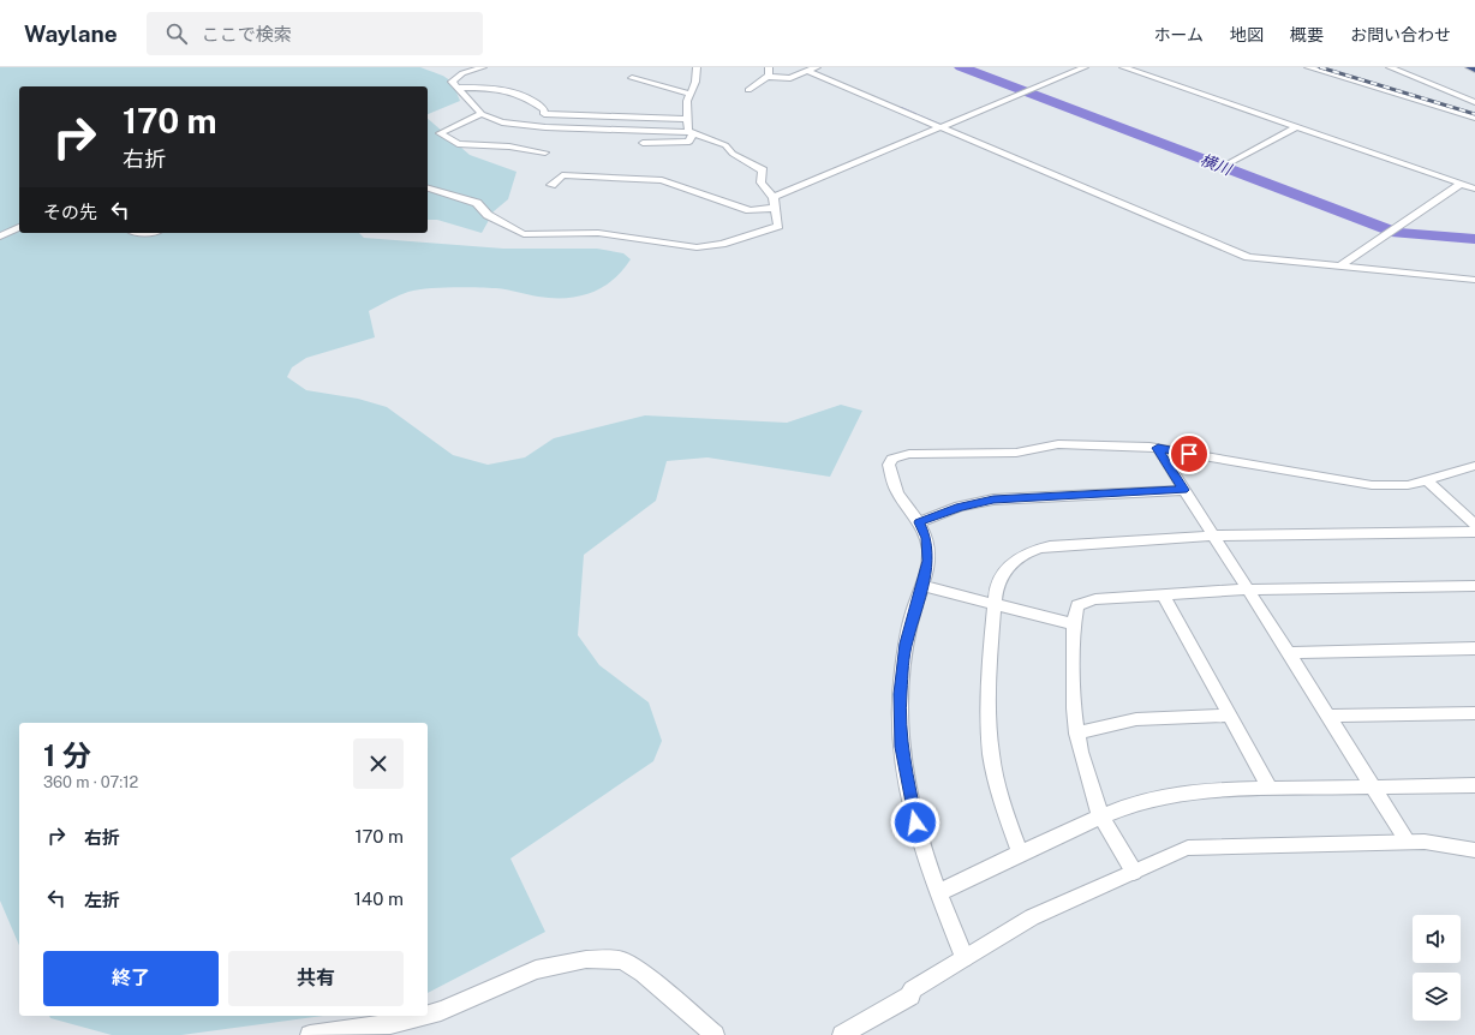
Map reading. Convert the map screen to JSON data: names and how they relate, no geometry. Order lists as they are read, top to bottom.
{
  "water": ["横川"],
  "page": {
    "header": "Waylane",
    "search": "ここで検索",
    "nav": [
      "ホーム",
      "地図",
      "概要",
      "お問い合わせ"
    ],
    "turn": ["170 m", "右折"],
    "then": "その先",
    "heading": ["1 分", "360 m · 07:12"],
    "list": [
      {
        "name": "右折",
        "value": "170 m"
      },
      {
        "name": "左折",
        "value": "140 m"
      }
    ],
    "buttons": ["終了", "共有"]
  }
}
